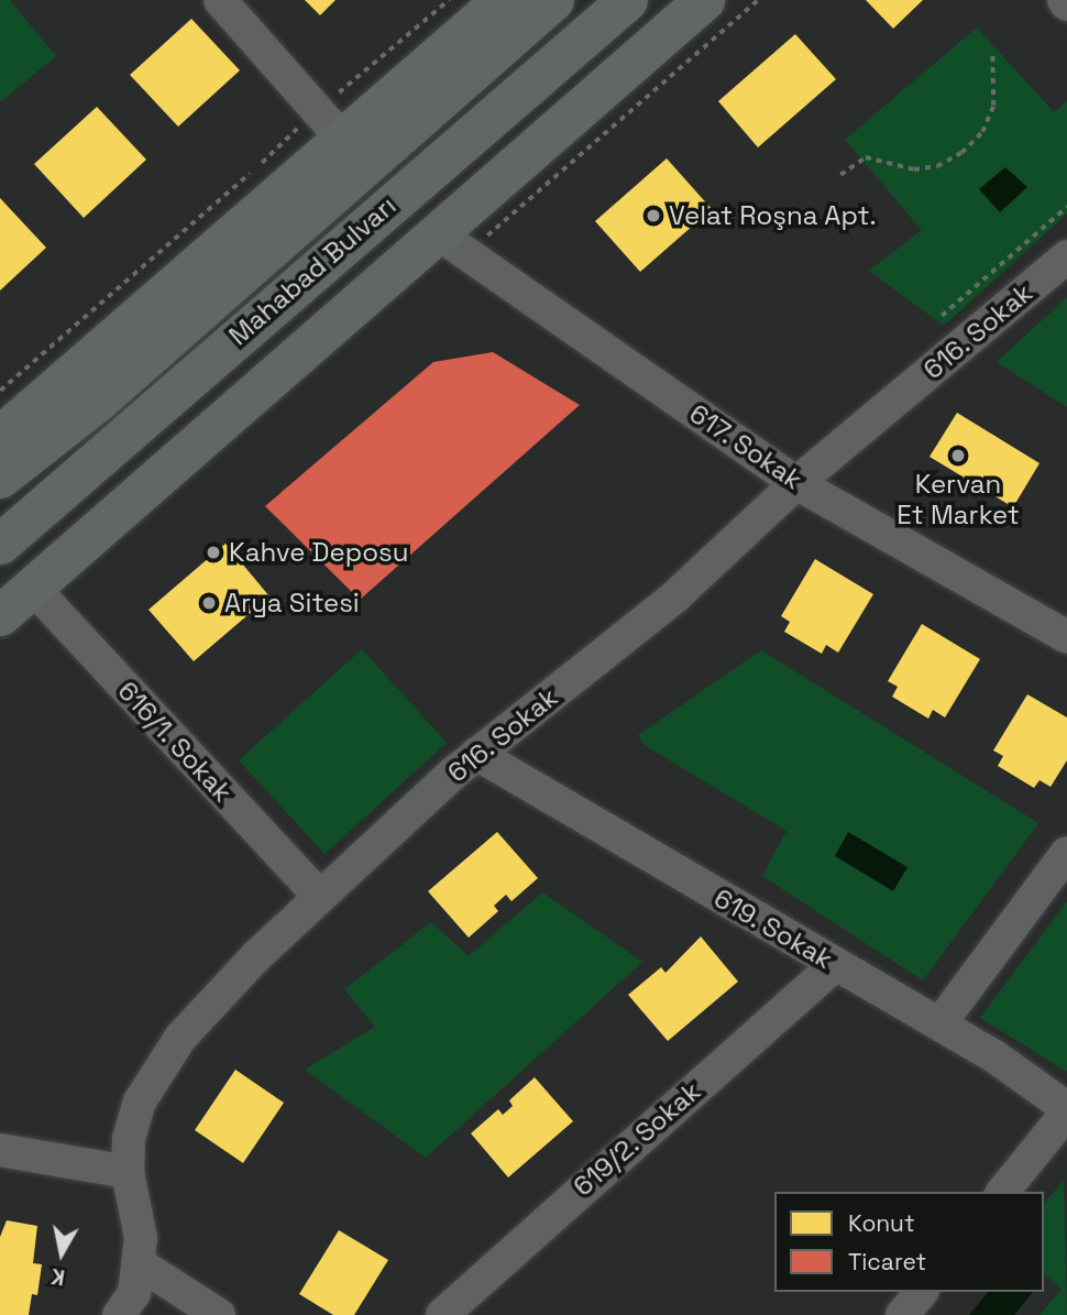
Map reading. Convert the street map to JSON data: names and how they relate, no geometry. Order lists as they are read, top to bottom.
{
  "streets": {
    "main road": ["Mahabad Bulvarı"],
    "street": [
      "616. Sokak",
      "617. Sokak",
      "616/1. Sokak",
      "619. Sokak",
      "619/2. Sokak"
    ]
  },
  "crossings": [
    ["616. Sokak", "617. Sokak"],
    ["616. Sokak", "616/1. Sokak"],
    ["616. Sokak", "619. Sokak"],
    ["619. Sokak", "619/2. Sokak"]
  ],
  "places": [
    "Velat Roşna Apt.",
    "Kervan Et Market",
    "Kahve Deposu",
    "Arya Sitesi"
  ],
  "legend": ["Konut", "Ticaret"],
  "north": "bottom"
}
